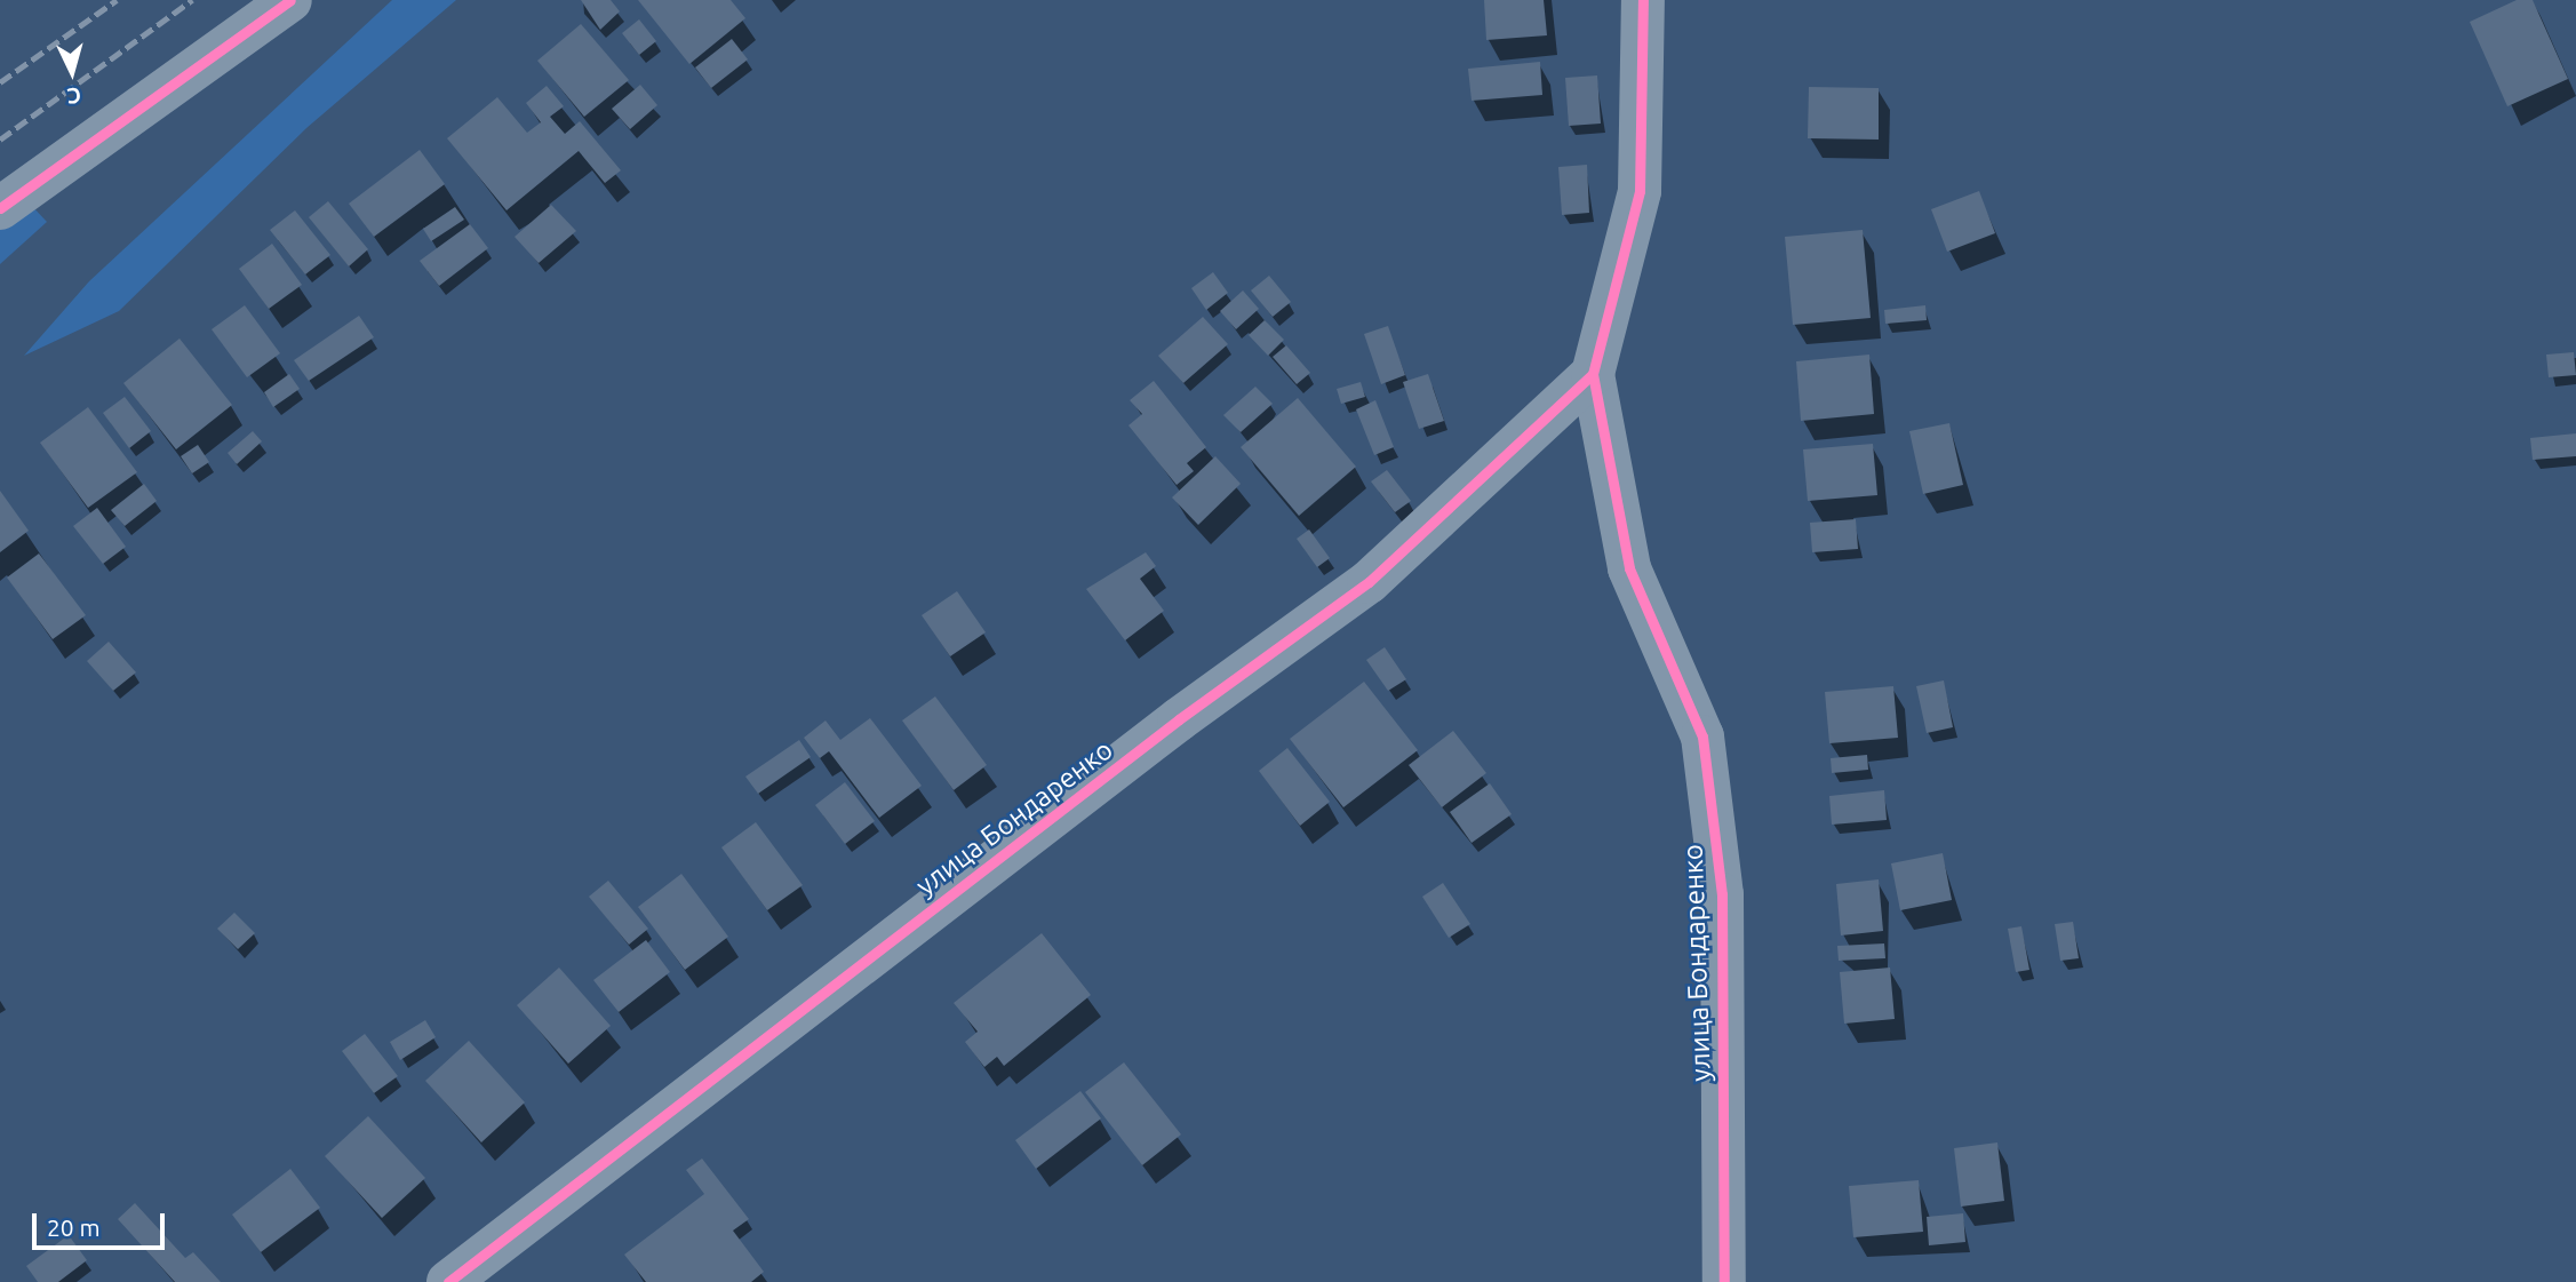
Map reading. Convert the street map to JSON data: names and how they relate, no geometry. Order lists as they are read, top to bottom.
{
  "streets": {
    "street": ["улица Бондаренко"]
  },
  "scale_bar": "20 m",
  "north": "bottom"
}
